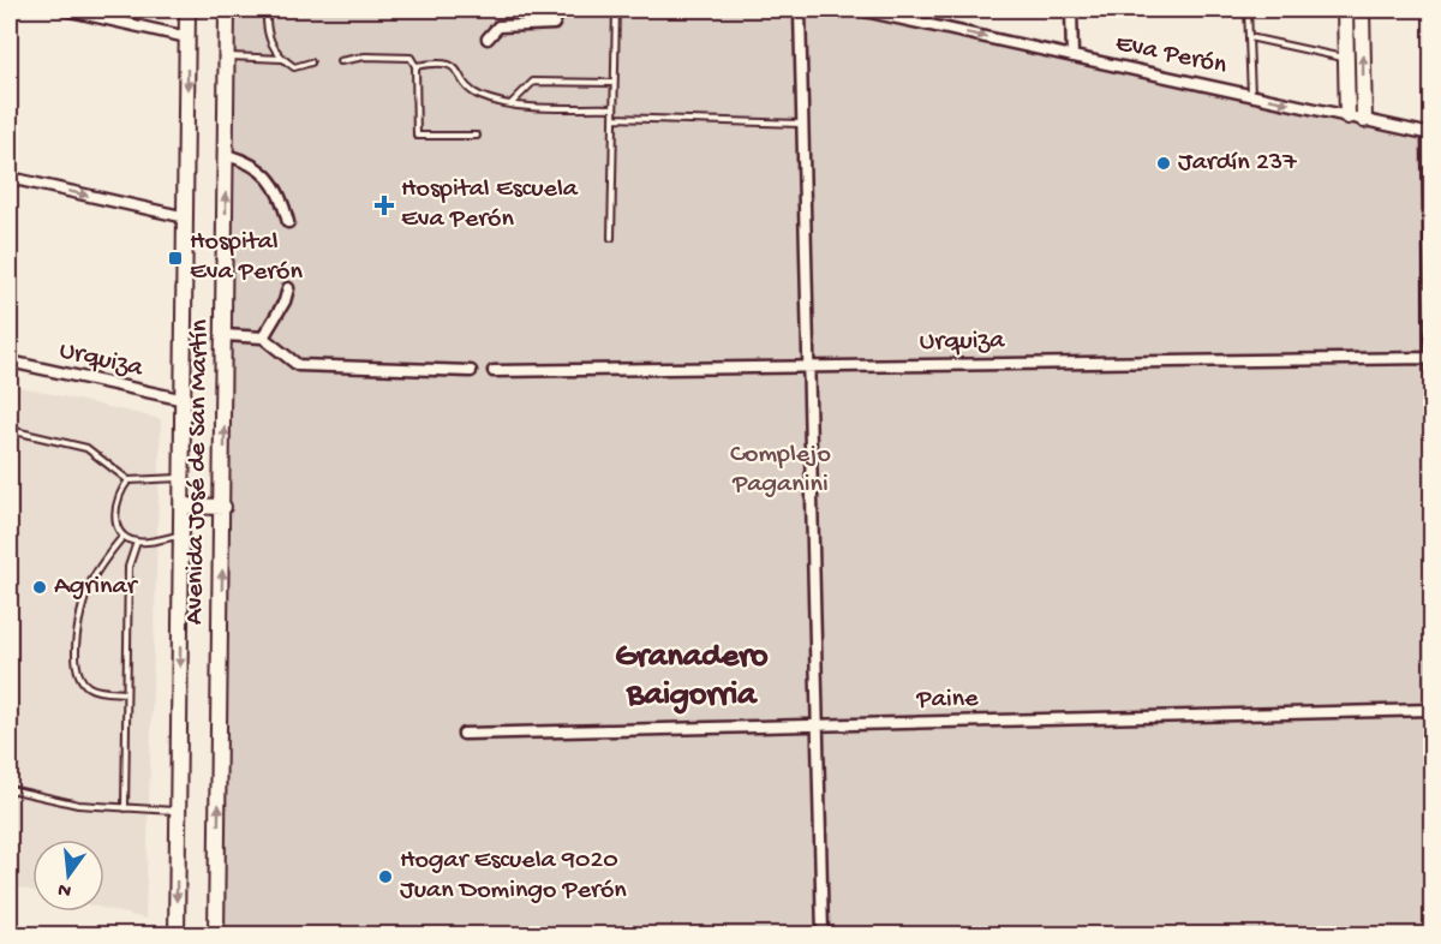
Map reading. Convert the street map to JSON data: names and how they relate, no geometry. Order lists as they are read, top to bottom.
{
  "streets": {
    "main road": ["Avenida José de San Martín"],
    "street": ["Eva Perón", "Urquiza", "Paine"]
  },
  "crossings": [
    ["Urquiza", "Avenida José de San Martín"]
  ],
  "one_way": ["Eva Perón"],
  "districts": ["Granadero Baigorria"],
  "parks": ["Complejo Paganini"],
  "places": {
    "other": ["Jardín 237", "Agrinar", "Hogar Escuela 9020 Juan Domingo Perón"],
    "health": ["Hospital Escuela Eva Perón"],
    "transit": ["Hospital Eva Perón"]
  },
  "north": "bottom"
}
